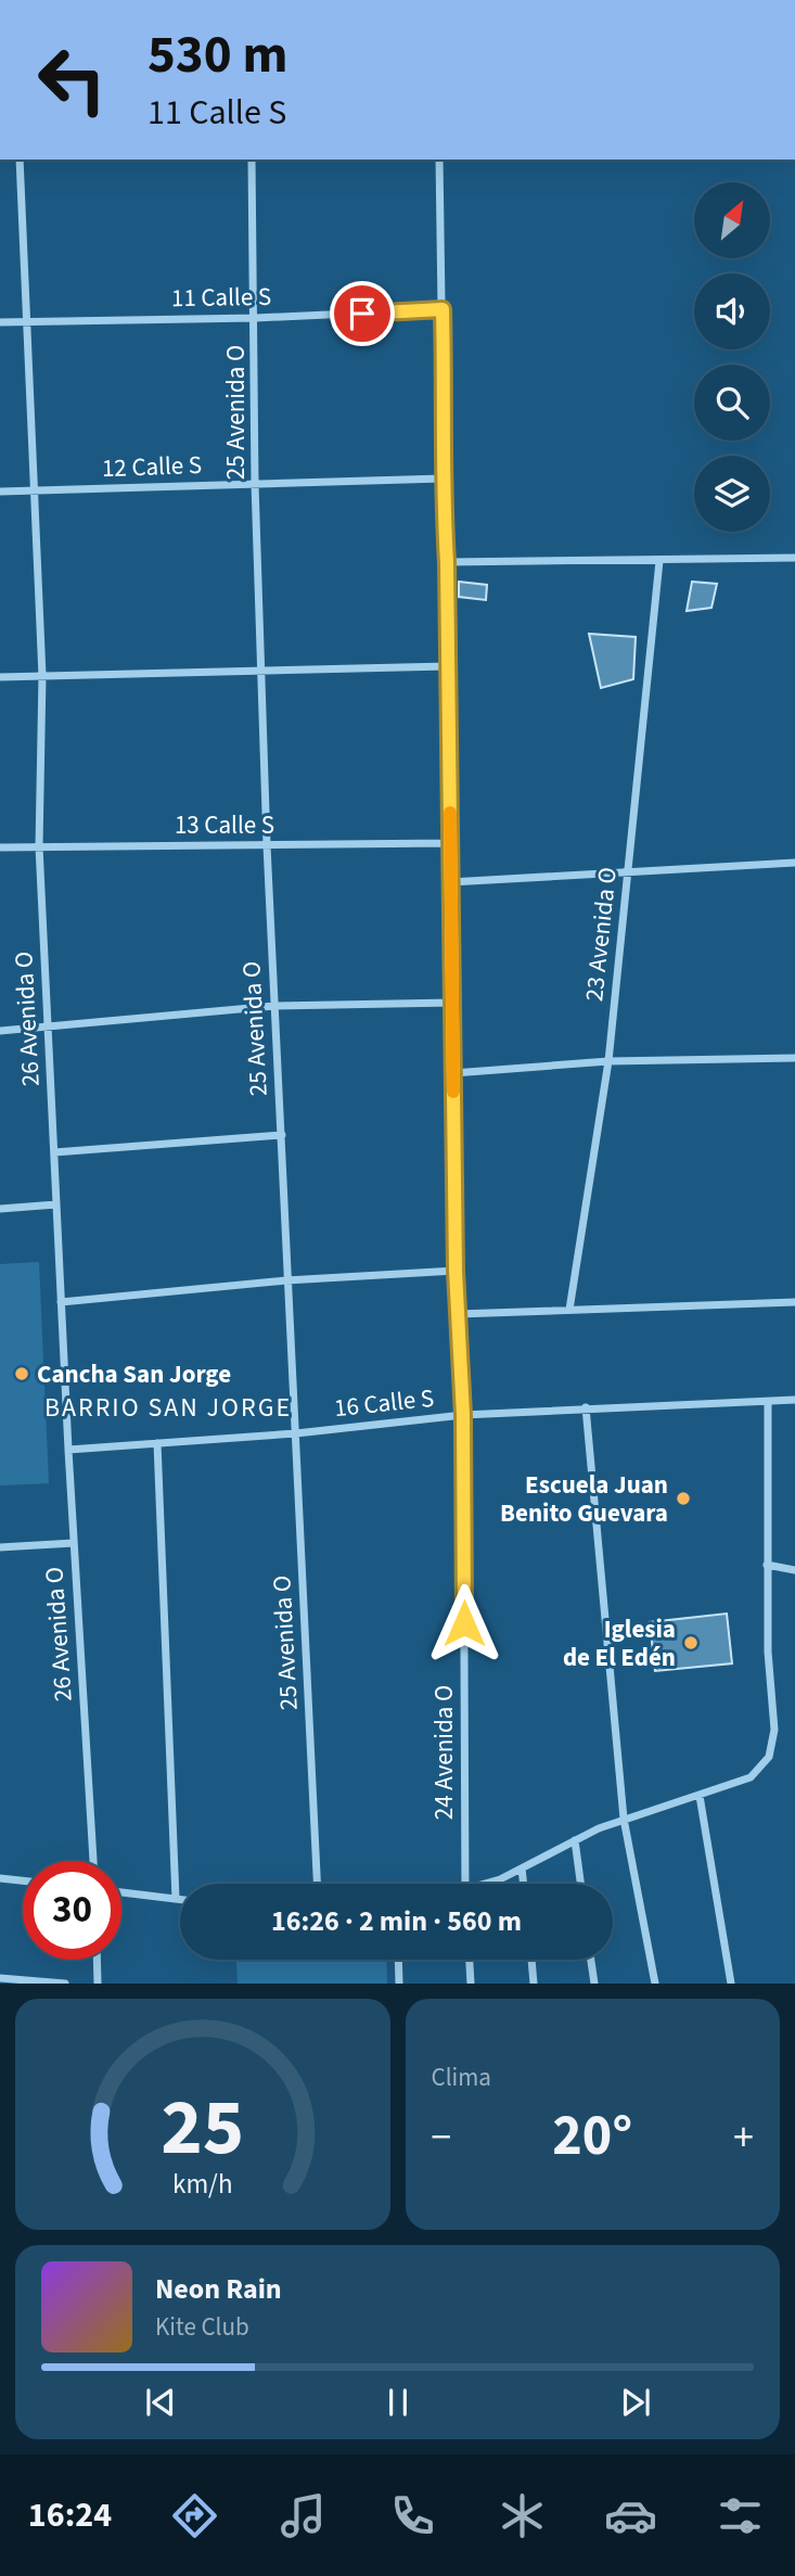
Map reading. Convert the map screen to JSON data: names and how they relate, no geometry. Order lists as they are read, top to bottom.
{
  "streets": {
    "street": [
      "11 Calle S",
      "25 Avenida O",
      "12 Calle S",
      "13 Calle S",
      "23 Avenida O",
      "26 Avenida O",
      "16 Calle S",
      "24 Avenida O"
    ]
  },
  "crossings": [
    ["11 Calle S", "25 Avenida O"],
    ["11 Calle S", "26 Avenida O"],
    ["11 Calle S", "24 Avenida O"],
    ["25 Avenida O", "12 Calle S"],
    ["25 Avenida O", "13 Calle S"],
    ["25 Avenida O", "16 Calle S"],
    ["12 Calle S", "26 Avenida O"],
    ["12 Calle S", "24 Avenida O"],
    ["13 Calle S", "26 Avenida O"],
    ["13 Calle S", "24 Avenida O"],
    ["26 Avenida O", "16 Calle S"],
    ["16 Calle S", "24 Avenida O"]
  ],
  "districts": ["BARRIO SAN JORGE"],
  "places": ["Cancha San Jorge", "Escuela Juan Benito Guevara", "Iglesia de El Edén"],
  "north": "top right",
  "page": {
    "turn": ["530 m", "11 Calle S"],
    "limit": "30",
    "trip": "16:26 · 2 min · 560 m",
    "tile": "Clima",
    "heat": ["−", "20°", "+"],
    "song": ["Neon Rain", "Kite Club"],
    "tabs": "16:24",
    "gauge": ["25", "km/h"]
  }
}
